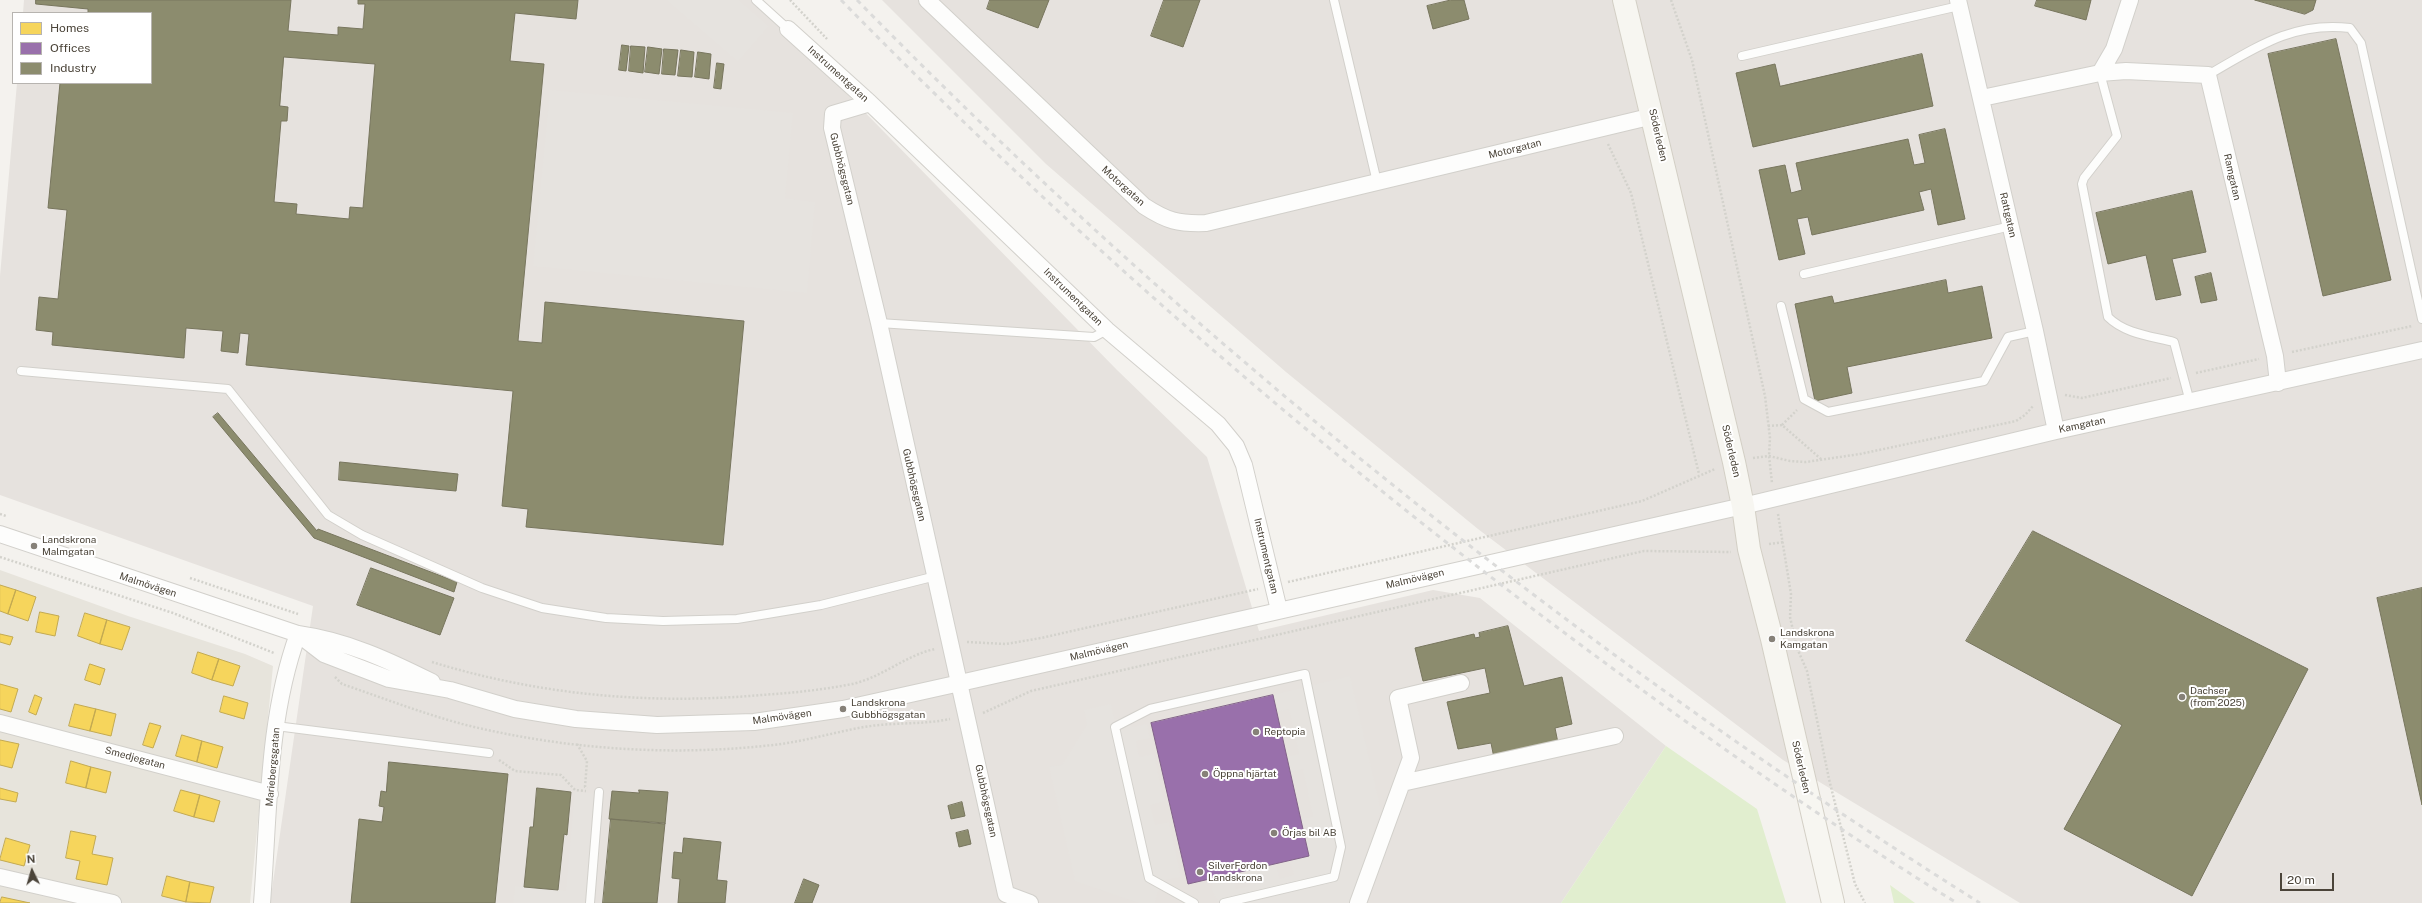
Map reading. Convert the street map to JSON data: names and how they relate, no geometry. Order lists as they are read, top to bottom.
{
  "streets": {
    "street": [
      "Instrumentgatan",
      "Söderleden",
      "Motorgatan",
      "Gubbhögsgatan",
      "Ramgatan",
      "Rattgatan",
      "Kamgatan",
      "Malmövägen",
      "Smedjegatan",
      "Mariebergsgatan"
    ]
  },
  "crossings": [
    ["Instrumentgatan", "Gubbhögsgatan"],
    ["Instrumentgatan", "Malmövägen"],
    ["Söderleden", "Motorgatan"],
    ["Söderleden", "Kamgatan"],
    ["Söderleden", "Malmövägen"],
    ["Gubbhögsgatan", "Malmövägen"],
    ["Ramgatan", "Kamgatan"],
    ["Rattgatan", "Kamgatan"],
    ["Kamgatan", "Malmövägen"],
    ["Malmövägen", "Mariebergsgatan"],
    ["Smedjegatan", "Mariebergsgatan"]
  ],
  "places": [
    "Landskrona Malmgatan",
    "Landskrona Kamgatan",
    "Dachser (from 2025)",
    "Landskrona Gubbhögsgatan",
    "Reptopia",
    "Öppna hjärtat",
    "Örjas bil AB",
    "SilverFordon Landskrona"
  ],
  "legend": ["Homes", "Offices", "Industry"],
  "scale_bar": "20 m",
  "north": "top"
}
